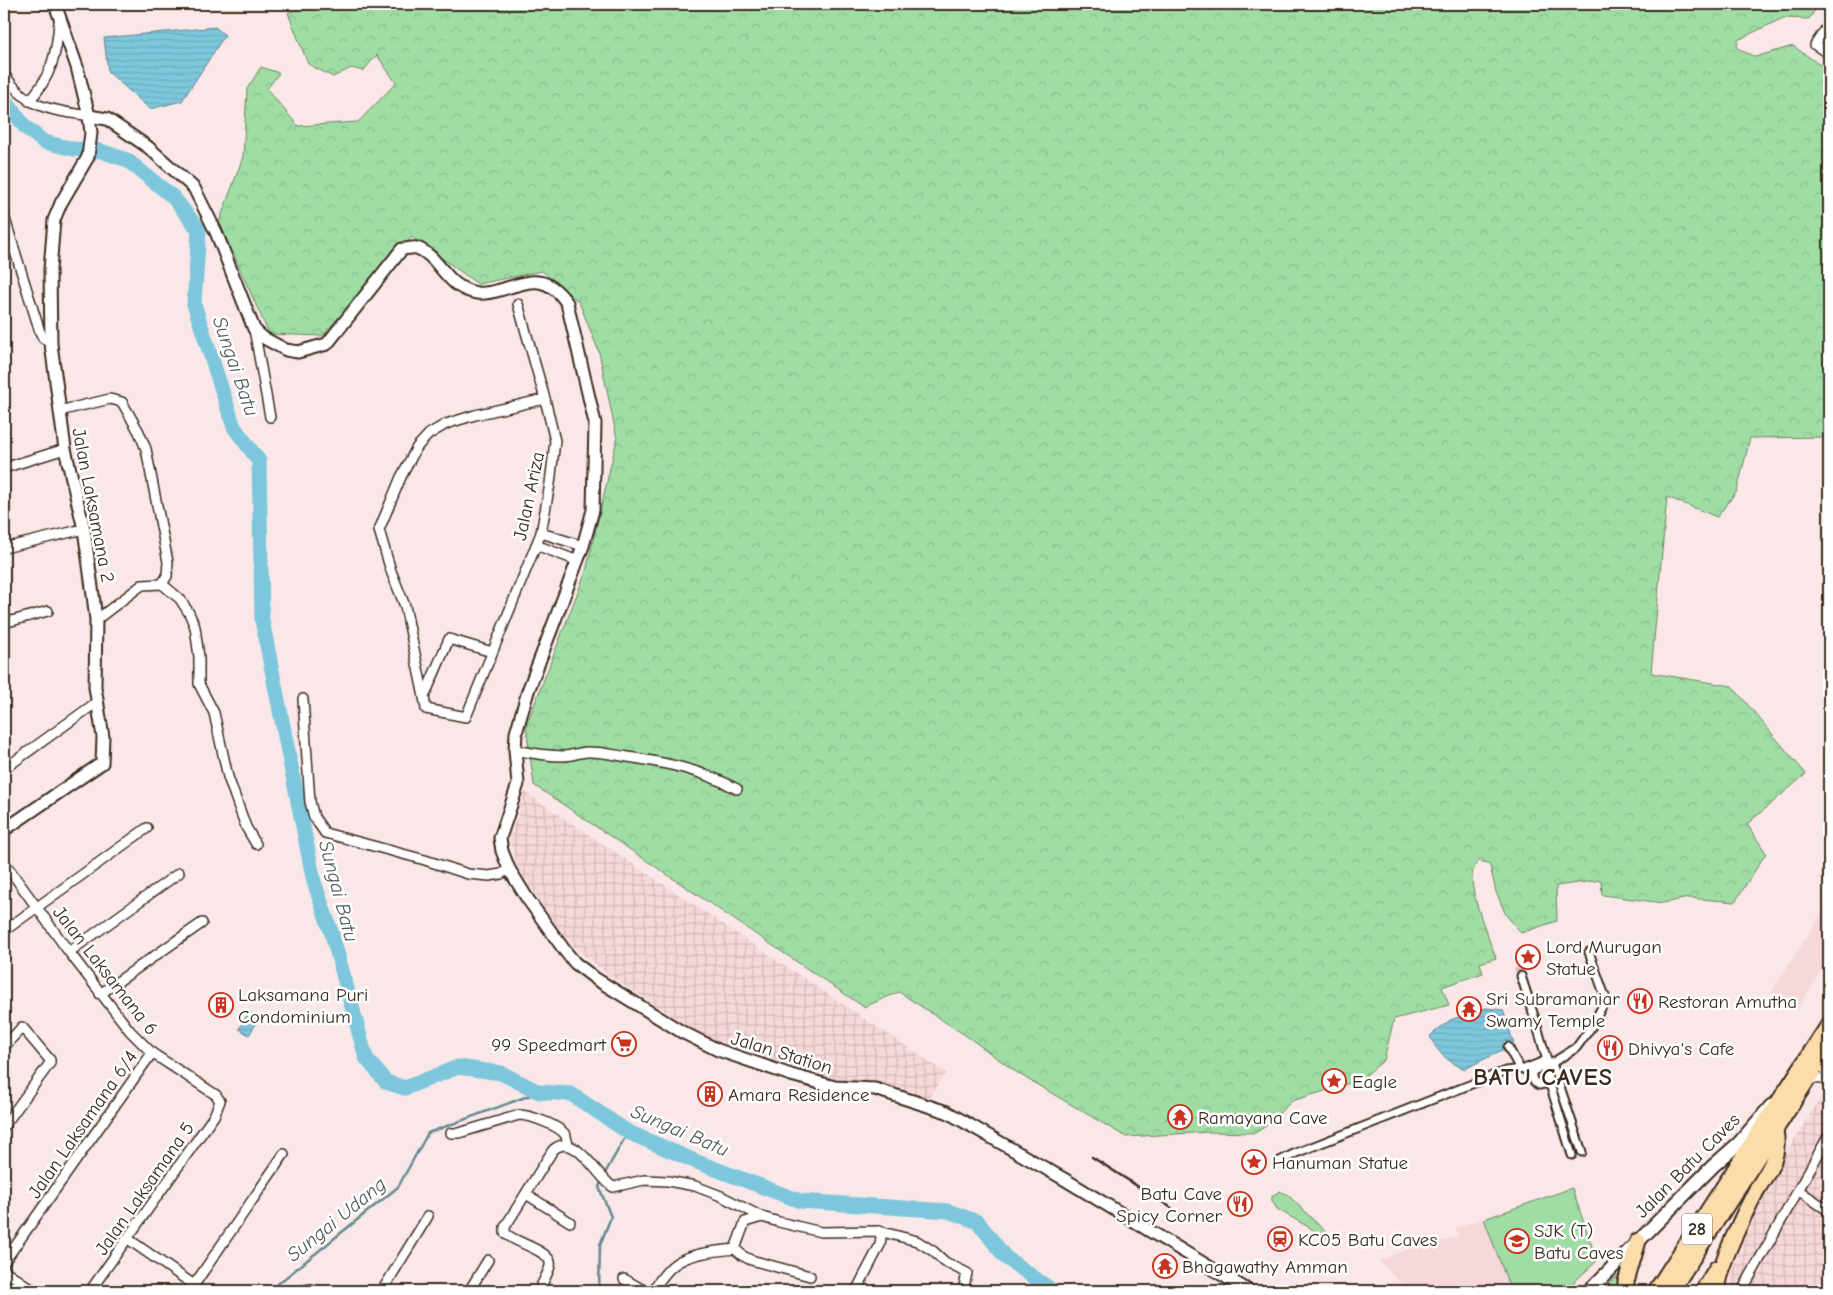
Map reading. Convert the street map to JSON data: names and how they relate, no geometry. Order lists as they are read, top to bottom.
{
  "streets": {
    "highway": ["28"],
    "main road": ["Jalan Batu Caves"],
    "street": [
      "Jalan Ariza",
      "Jalan Laksamana 2",
      "Jalan Laksamana 6",
      "Jalan Station",
      "Jalan Laksamana 6/4",
      "Jalan Laksamana 5"
    ]
  },
  "crossings": [
    ["Jalan Laksamana 6", "Jalan Laksamana 6/4"],
    ["Jalan Laksamana 6", "Jalan Laksamana 5"],
    ["Jalan Batu Caves", "28"]
  ],
  "districts": ["BATU CAVES"],
  "water": ["Sungai Batu", "Sungai Udang"],
  "places": {
    "place": ["Lord Murugan Statue", "Eagle", "Hanuman Statue"],
    "restaurant": ["Restoran Amutha", "Dhivya's Cafe", "Batu Cave Spicy Corner"],
    "building": ["Laksamana Puri Condominium", "Amara Residence"],
    "temple": ["Sri Subramaniar Swamy Temple", "Ramayana Cave", "Bhagawathy Amman"],
    "supermarket": ["99 Speedmart"],
    "station": ["KC05 Batu Caves"],
    "school or university": ["SJK (T) Batu Caves"]
  }
}
